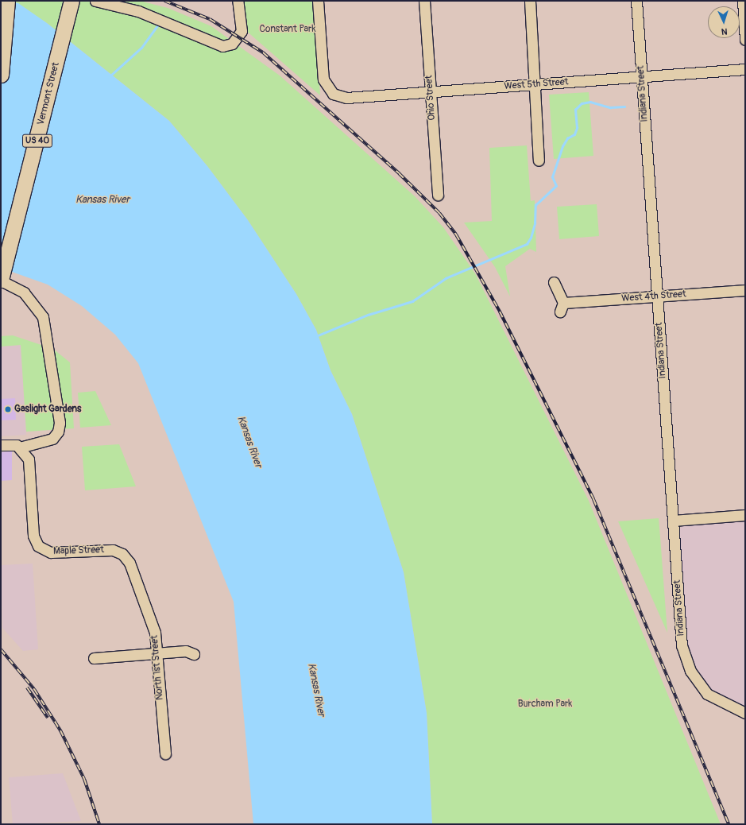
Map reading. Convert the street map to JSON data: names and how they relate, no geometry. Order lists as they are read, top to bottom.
{
  "streets": {
    "highway": ["Vermont Street", "US 40"],
    "street": [
      "West 5th Street",
      "Indiana Street",
      "Ohio Street",
      "West 4th Street",
      "Maple Street",
      "North 1st Street"
    ]
  },
  "crossings": [
    ["West 5th Street", "Indiana Street"],
    ["West 5th Street", "Ohio Street"],
    ["Indiana Street", "West 4th Street"],
    ["Maple Street", "North 1st Street"]
  ],
  "water": ["Kansas River"],
  "parks": ["Constant Park", "Burcham Park"],
  "places": ["Gaslight Gardens"],
  "north": "bottom"
}
